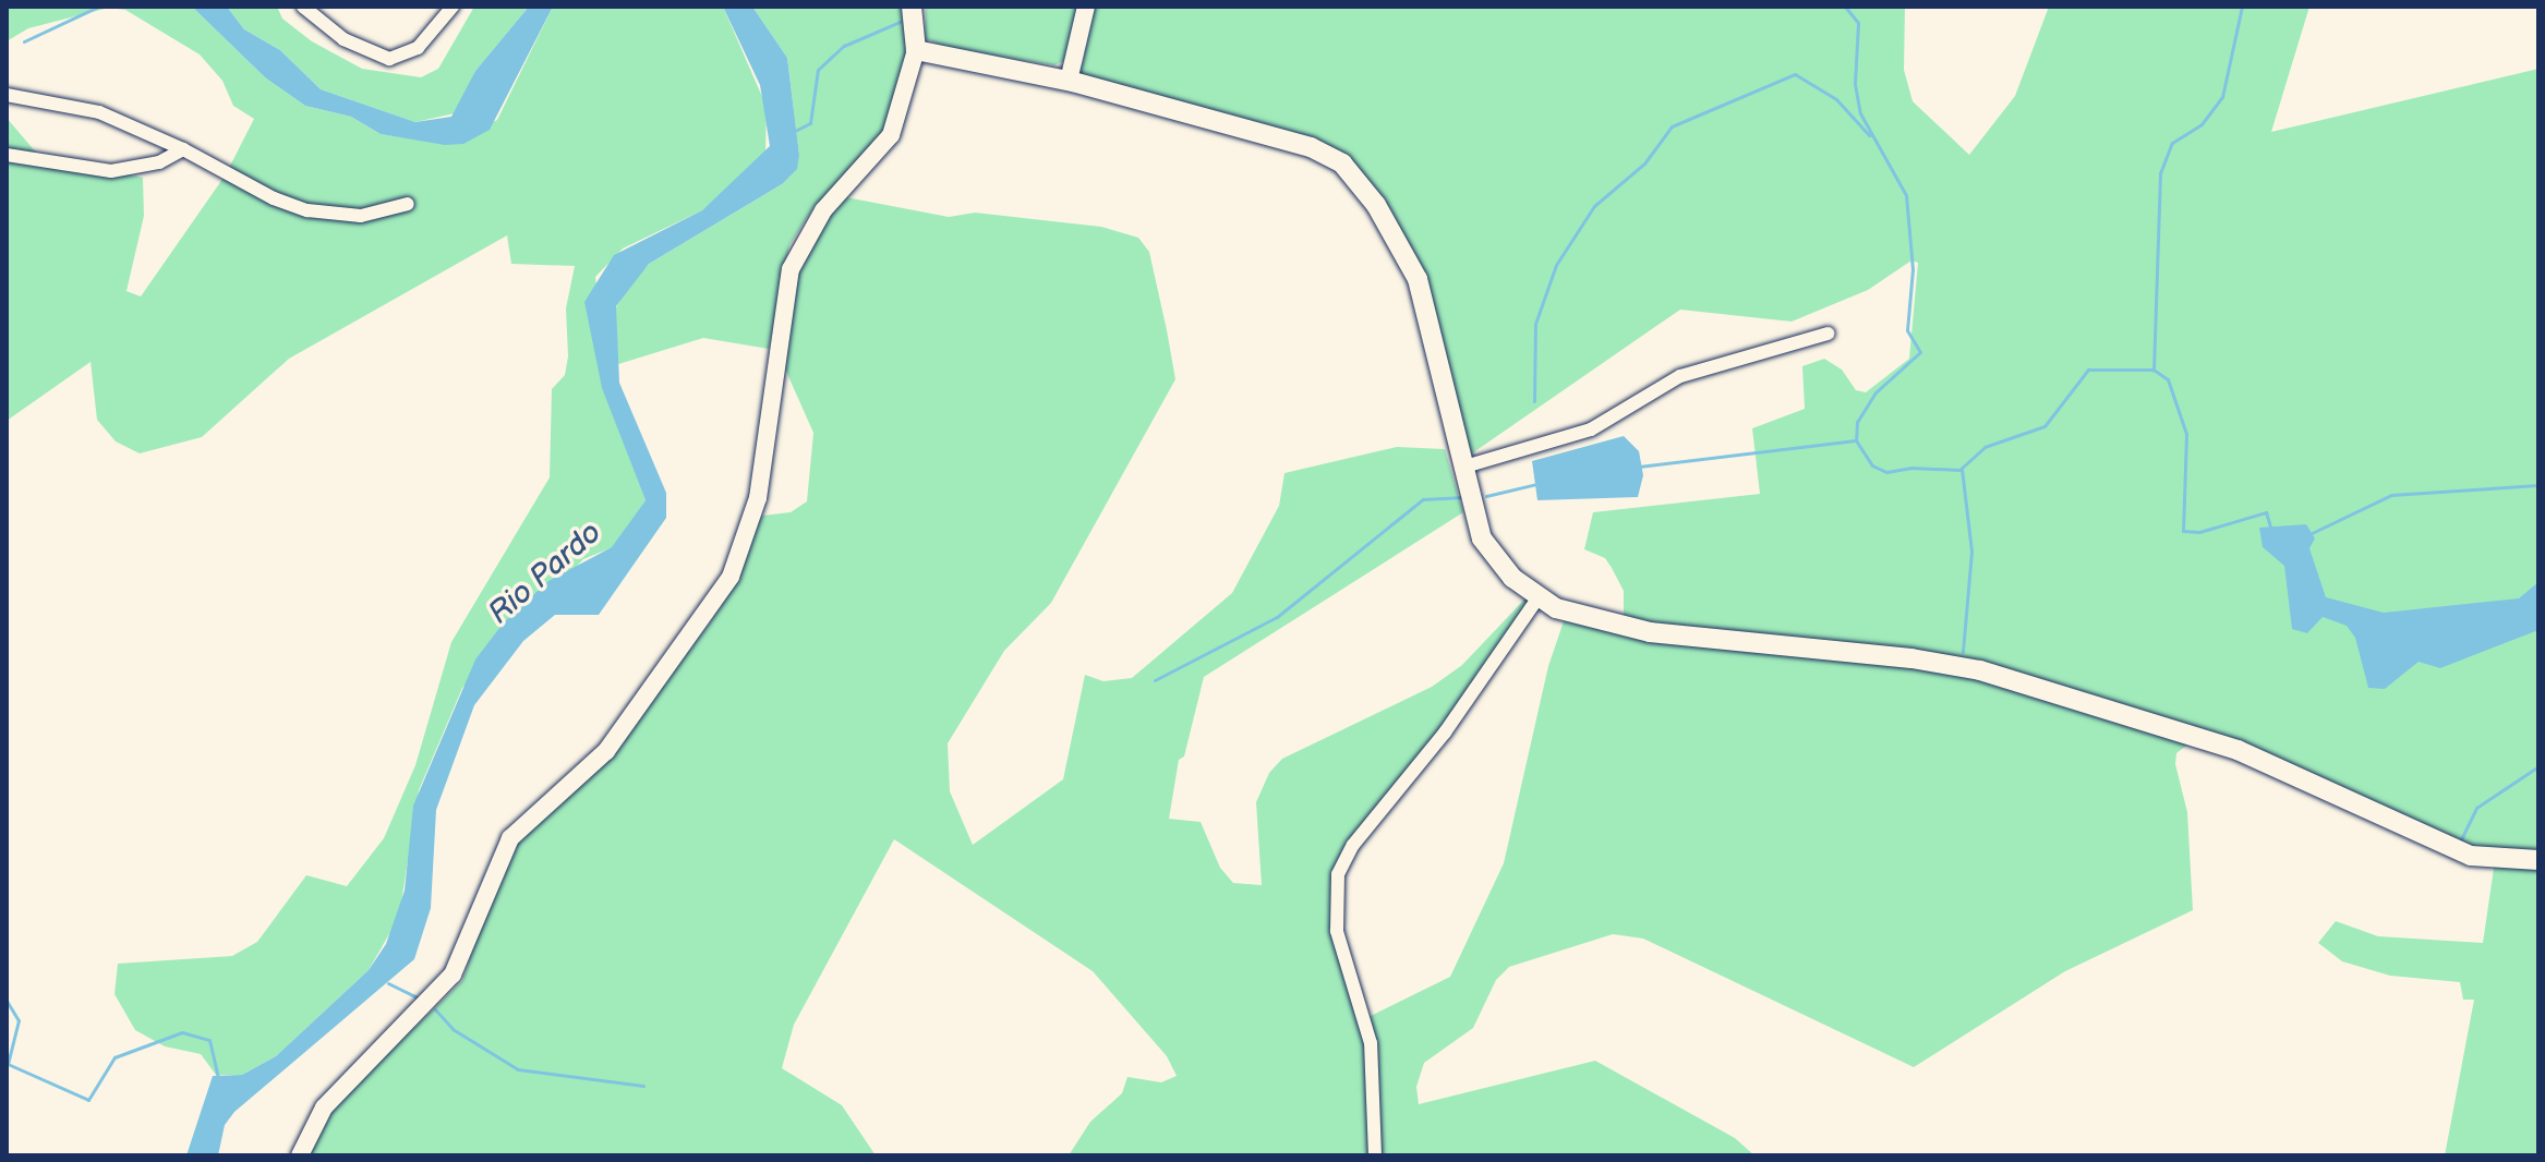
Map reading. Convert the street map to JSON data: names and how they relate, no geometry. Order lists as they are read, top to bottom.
{
  "water": ["Rio Pardo"]
}
